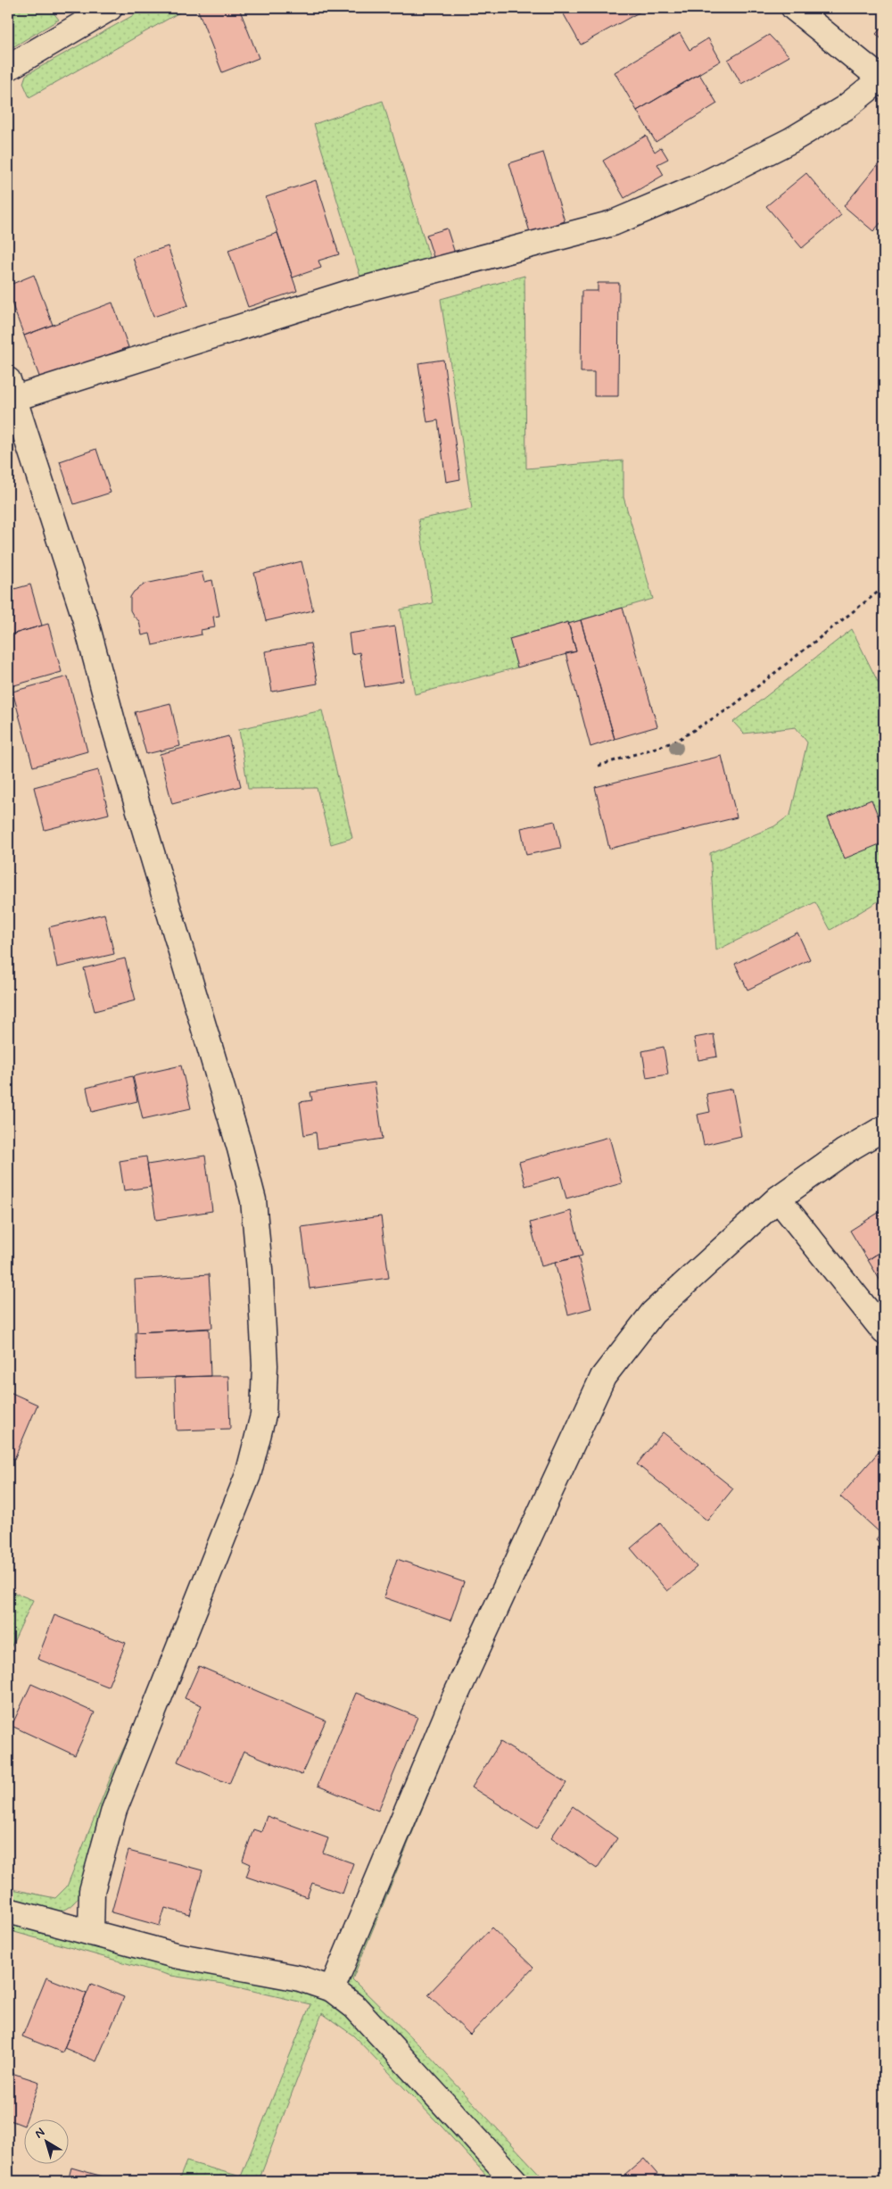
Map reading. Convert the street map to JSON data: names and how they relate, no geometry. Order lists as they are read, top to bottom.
{
  "north": "top left"
}
